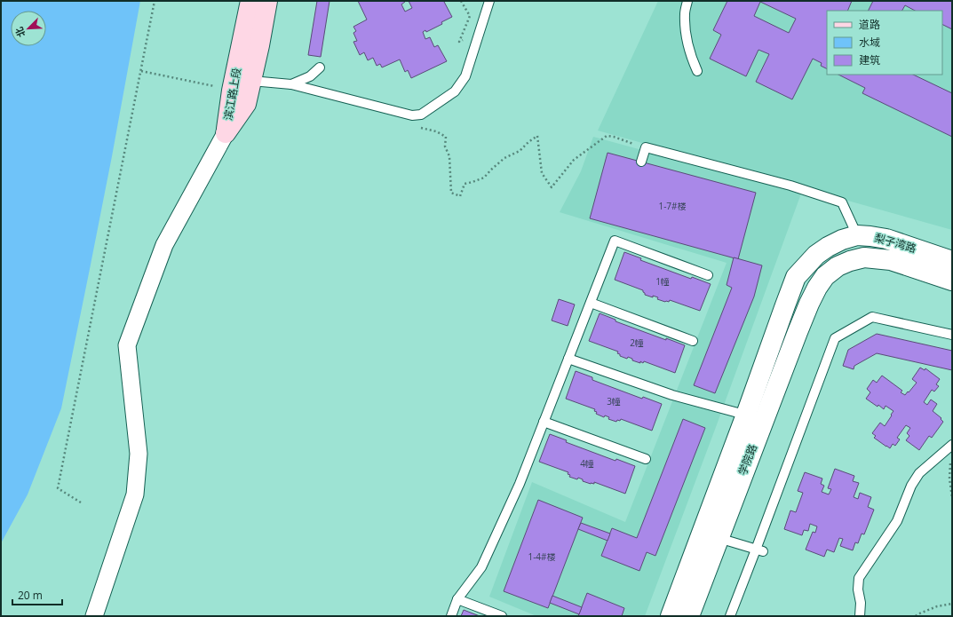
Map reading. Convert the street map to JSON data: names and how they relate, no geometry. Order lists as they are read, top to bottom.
{
  "streets": {
    "main road": ["滨江路上段"],
    "street": ["梨子湾路", "学院路"]
  },
  "crossings": [
    ["梨子湾路", "学院路"]
  ],
  "house_numbers": [
    "1-7#楼",
    "1幢",
    "2幢",
    "3幢",
    "4幢",
    "1-4#楼"
  ],
  "legend": ["道路", "水域", "建筑"],
  "scale_bar": "20 m",
  "north": "bottom left"
}
